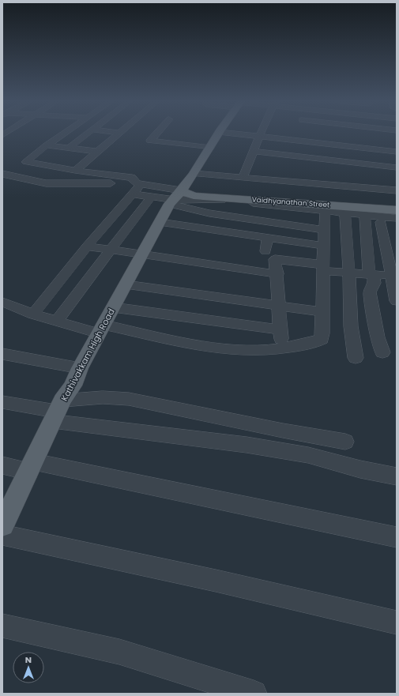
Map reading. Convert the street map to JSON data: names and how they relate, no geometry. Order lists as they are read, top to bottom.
{
  "streets": {
    "main road": ["Vaidhyanathan Street", "Kathivakkam High Road"]
  },
  "crossings": [
    ["Vaidhyanathan Street", "Kathivakkam High Road"]
  ],
  "north": "top"
}
